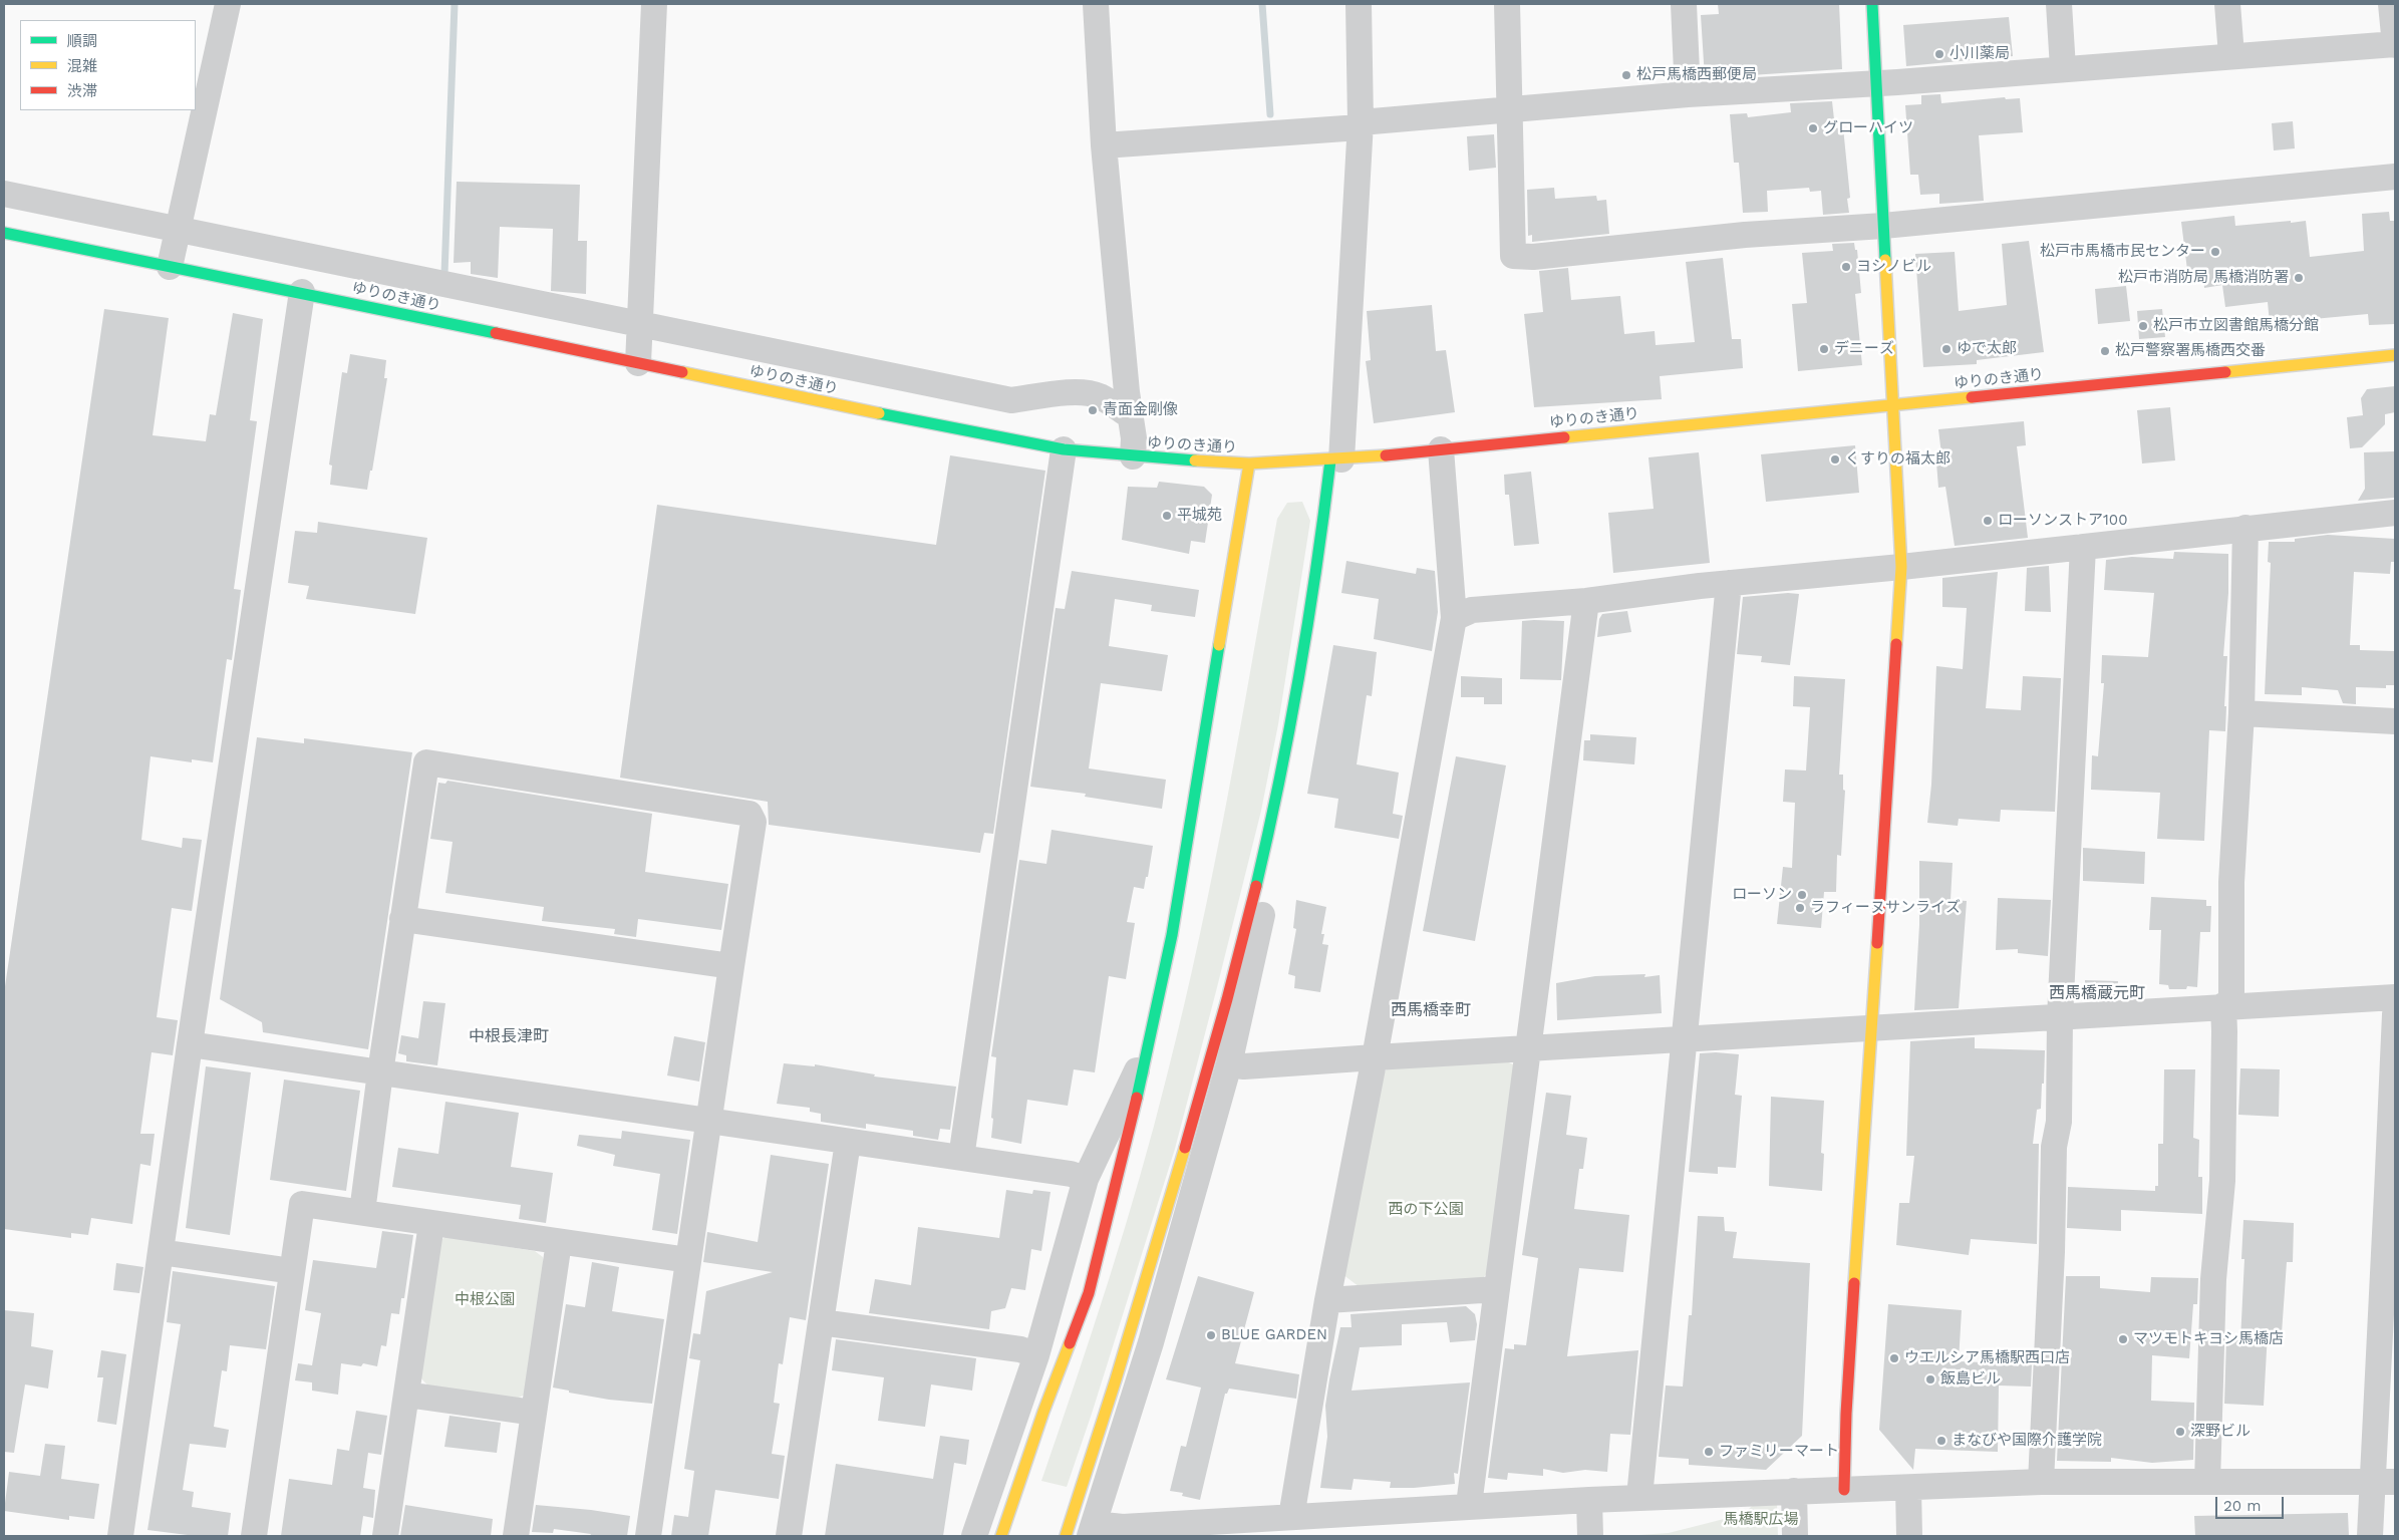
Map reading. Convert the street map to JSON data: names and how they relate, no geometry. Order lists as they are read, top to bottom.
{
  "streets": {
    "street": ["ゆりのき通り"]
  },
  "districts": ["西馬橋蔵元町", "西馬橋幸町", "中根長津町"],
  "parks": ["西の下公園", "中根公園", "馬橋駅広場"],
  "places": [
    "小川薬局",
    "松戸馬橋西郵便局",
    "グローハイツ",
    "松戸市馬橋市民センター",
    "ヨシノビル",
    "松戸市消防局 馬橋消防署",
    "松戸市立図書館馬橋分館",
    "デニーズ",
    "ゆで太郎",
    "松戸警察署馬橋西交番",
    "青面金剛像",
    "くすりの福太郎",
    "平城苑",
    "ローソンストア100",
    "ローソン",
    "ラフィーヌサンライズ",
    "BLUE GARDEN",
    "マツモトキヨシ馬橋店",
    "ウエルシア馬橋駅西口店",
    "飯島ビル",
    "深野ビル",
    "まなびや国際介護学院",
    "ファミリーマート"
  ],
  "legend": ["順調", "混雑", "渋滞"],
  "scale_bar": "20 m"
}
